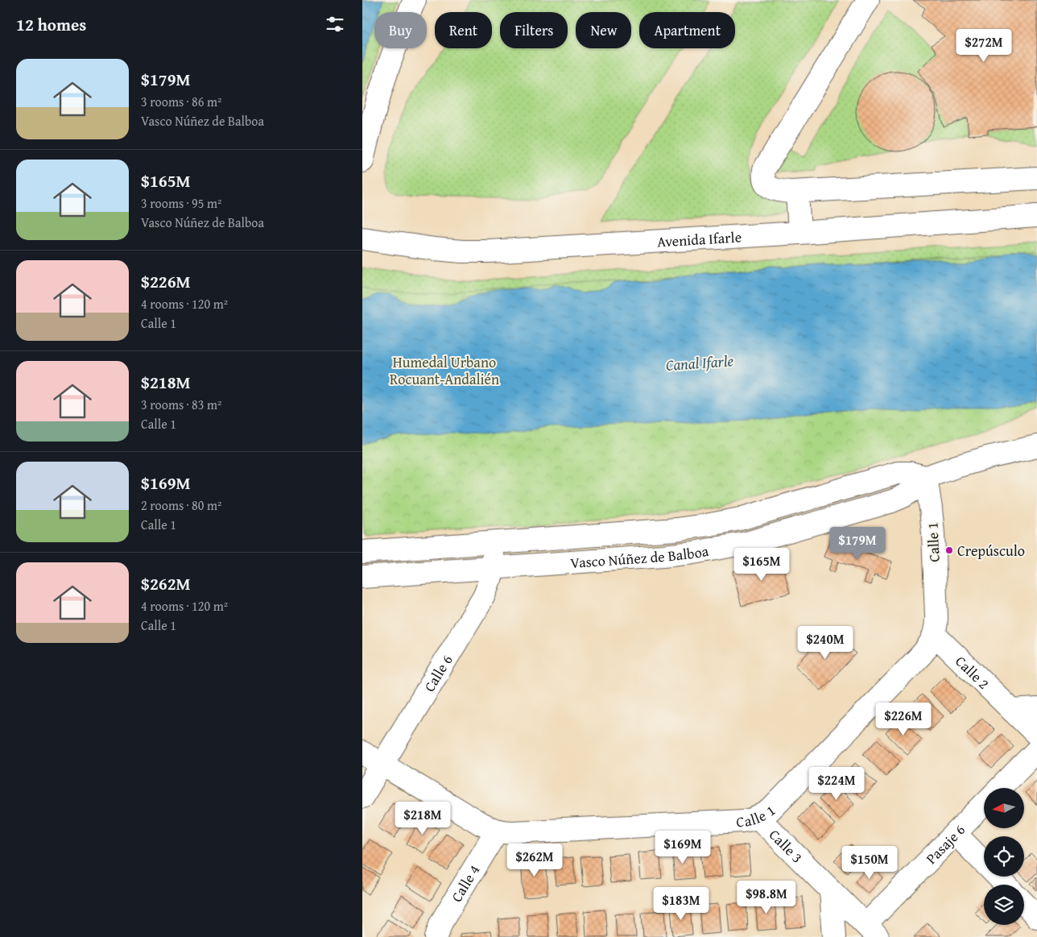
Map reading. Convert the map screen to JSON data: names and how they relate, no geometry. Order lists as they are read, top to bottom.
{
  "streets": {
    "street": [
      "Avenida Ifarle",
      "Calle 1",
      "Vasco Núñez de Balboa",
      "Calle 2",
      "Calle 6",
      "Pasaje 6",
      "Calle 3",
      "Calle 4"
    ]
  },
  "crossings": [
    ["Calle 1", "Vasco Núñez de Balboa"],
    ["Calle 1", "Calle 2"],
    ["Calle 1", "Calle 6"],
    ["Calle 1", "Calle 3"],
    ["Calle 1", "Calle 4"],
    ["Vasco Núñez de Balboa", "Calle 6"],
    ["Pasaje 6", "Calle 3"]
  ],
  "water": ["Canal Ifarle"],
  "parks": ["Humedal Urbano Rocuant-Andalién"],
  "places": ["Crepúsculo"],
  "north": "left",
  "page": {
    "heading": "12 homes",
    "chip": [
      "Buy",
      "Rent",
      "Filters",
      "New",
      "Apartment"
    ],
    "price": [
      "$272M",
      "$179M",
      "$165M",
      "$240M",
      "$226M",
      "$224M",
      "$218M",
      "$169M",
      "$262M",
      "$150M",
      "$98.8M",
      "$183M"
    ],
    "list": [
      {
        "name": "$179M",
        "note": "3 rooms · 86 m² · Vasco Núñez de Balboa"
      },
      {
        "name": "$165M",
        "note": "3 rooms · 95 m² · Vasco Núñez de Balboa"
      },
      {
        "name": "$226M",
        "note": "4 rooms · 120 m² · Calle 1"
      },
      {
        "name": "$218M",
        "note": "3 rooms · 83 m² · Calle 1"
      },
      {
        "name": "$169M",
        "note": "2 rooms · 80 m² · Calle 1"
      },
      {
        "name": "$262M",
        "note": "4 rooms · 120 m² · Calle 1"
      }
    ]
  }
}
